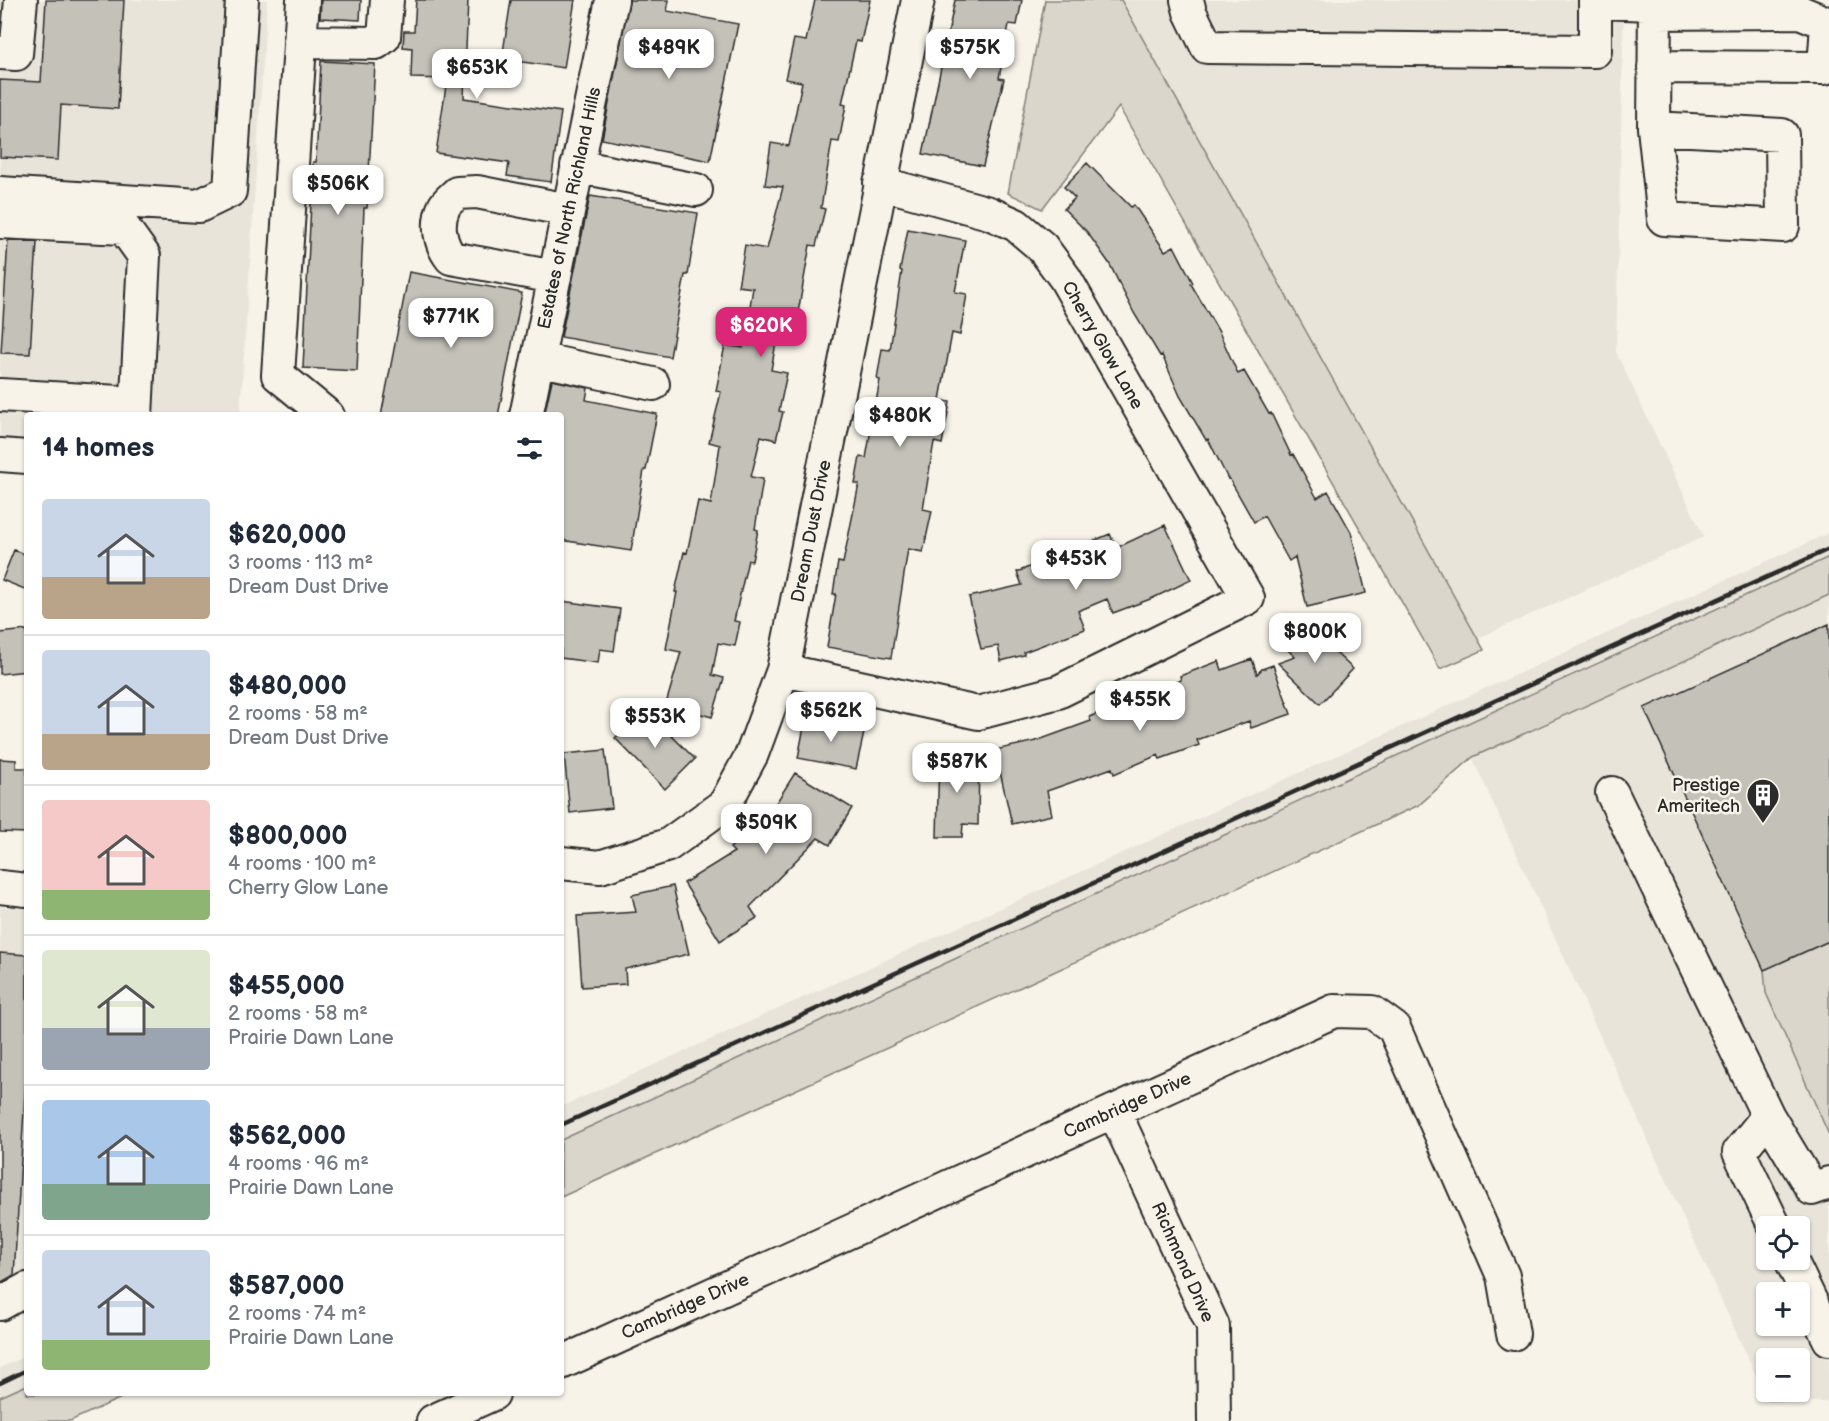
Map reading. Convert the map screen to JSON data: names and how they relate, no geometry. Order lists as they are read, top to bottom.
{
  "streets": {
    "street": [
      "Estates of North Richland Hills",
      "Cherry Glow Lane",
      "Dream Dust Drive",
      "Cambridge Drive",
      "Richmond Drive"
    ]
  },
  "crossings": [
    ["Cherry Glow Lane", "Dream Dust Drive"],
    ["Cambridge Drive", "Richmond Drive"]
  ],
  "places": {
    "building": ["Prestige Ameritech"]
  },
  "page": {
    "price": [
      "$489K",
      "$575K",
      "$653K",
      "$506K",
      "$771K",
      "$620K",
      "$480K",
      "$453K",
      "$800K",
      "$455K",
      "$562K",
      "$553K",
      "$587K",
      "$509K"
    ],
    "heading": "14 homes",
    "list": [
      {
        "name": "$620,000",
        "note": "3 rooms · 113 m² · Dream Dust Drive"
      },
      {
        "name": "$480,000",
        "note": "2 rooms · 58 m² · Dream Dust Drive"
      },
      {
        "name": "$800,000",
        "note": "4 rooms · 100 m² · Cherry Glow Lane"
      },
      {
        "name": "$455,000",
        "note": "2 rooms · 58 m² · Prairie Dawn Lane"
      },
      {
        "name": "$562,000",
        "note": "4 rooms · 96 m² · Prairie Dawn Lane"
      },
      {
        "name": "$587,000",
        "note": "2 rooms · 74 m² · Prairie Dawn Lane"
      }
    ],
    "map_buttons": ["+", "−"]
  }
}
